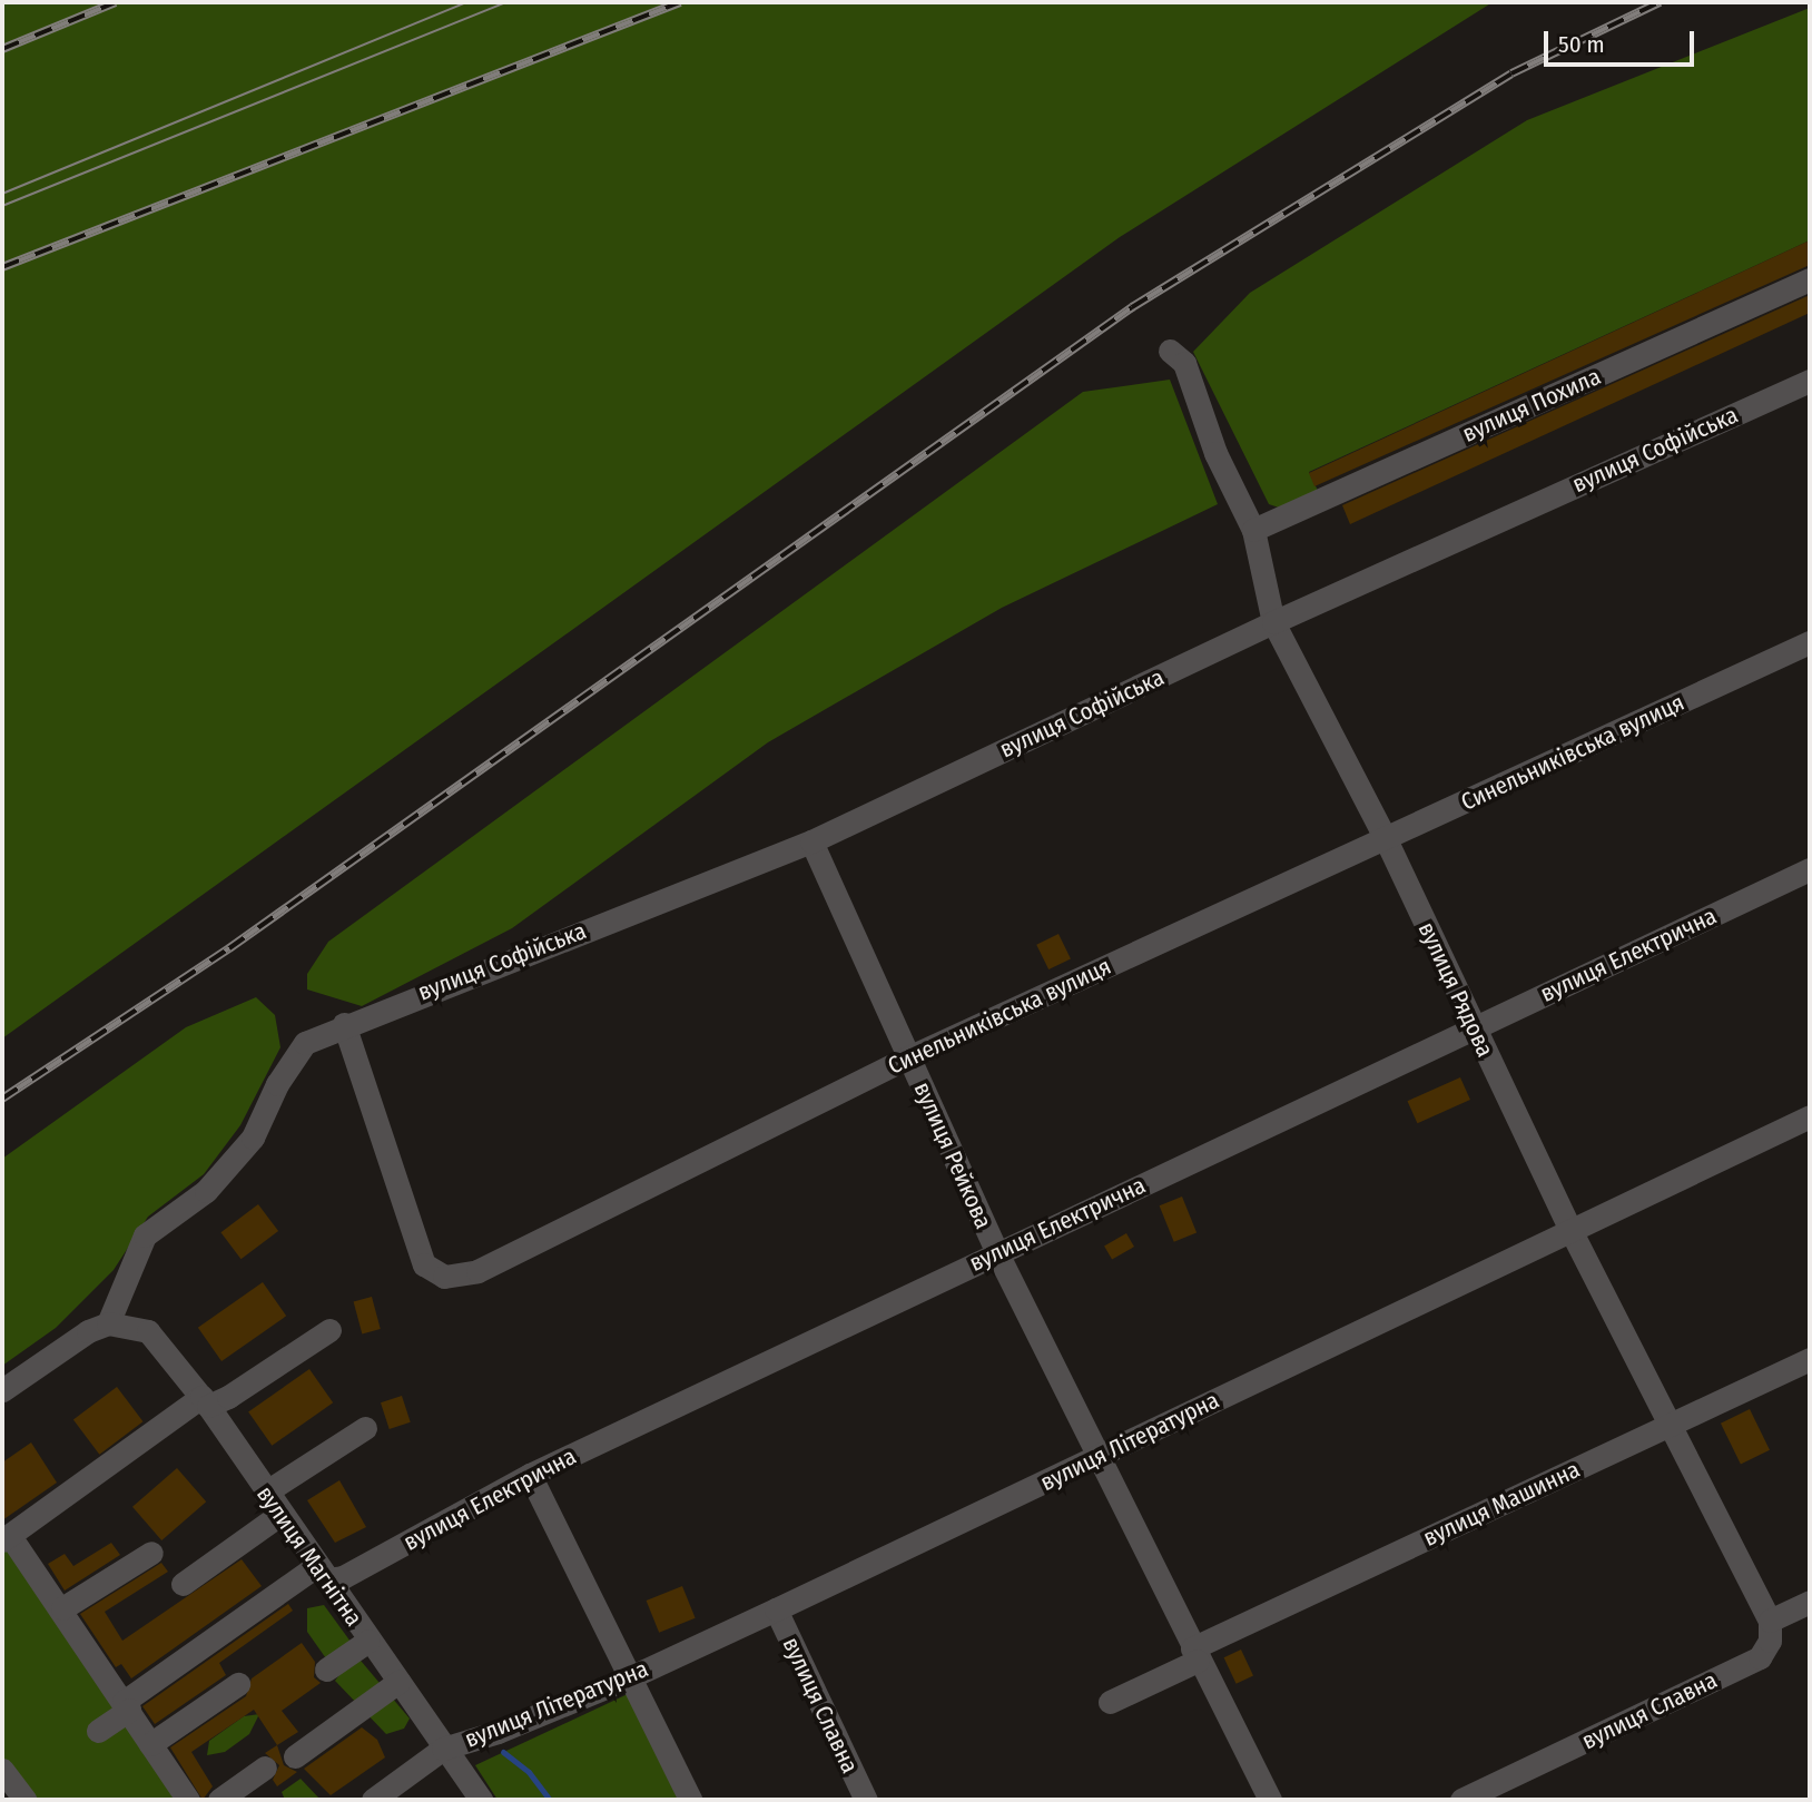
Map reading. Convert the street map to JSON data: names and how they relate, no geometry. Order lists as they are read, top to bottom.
{
  "streets": {
    "street": [
      "вулиця Похила",
      "вулиця Софійська",
      "Синельниківська вулиця",
      "вулиця Електрична",
      "вулиця Рядова",
      "вулиця Рейкова",
      "вулиця Літературна",
      "вулиця Машинна",
      "вулиця Магнітна",
      "вулиця Славна"
    ]
  },
  "crossings": [
    ["вулиця Похила", "вулиця Рядова"],
    ["вулиця Софійська", "Синельниківська вулиця"],
    ["вулиця Софійська", "вулиця Рядова"],
    ["вулиця Софійська", "вулиця Рейкова"],
    ["вулиця Софійська", "вулиця Магнітна"],
    ["Синельниківська вулиця", "вулиця Рядова"],
    ["Синельниківська вулиця", "вулиця Рейкова"],
    ["вулиця Електрична", "вулиця Рядова"],
    ["вулиця Електрична", "вулиця Рейкова"],
    ["вулиця Електрична", "вулиця Магнітна"],
    ["вулиця Рядова", "вулиця Літературна"],
    ["вулиця Рядова", "вулиця Машинна"],
    ["вулиця Рядова", "вулиця Славна"],
    ["вулиця Рейкова", "вулиця Літературна"],
    ["вулиця Рейкова", "вулиця Машинна"],
    ["вулиця Літературна", "вулиця Магнітна"],
    ["вулиця Літературна", "вулиця Славна"]
  ],
  "scale_bar": "50 m"
}
